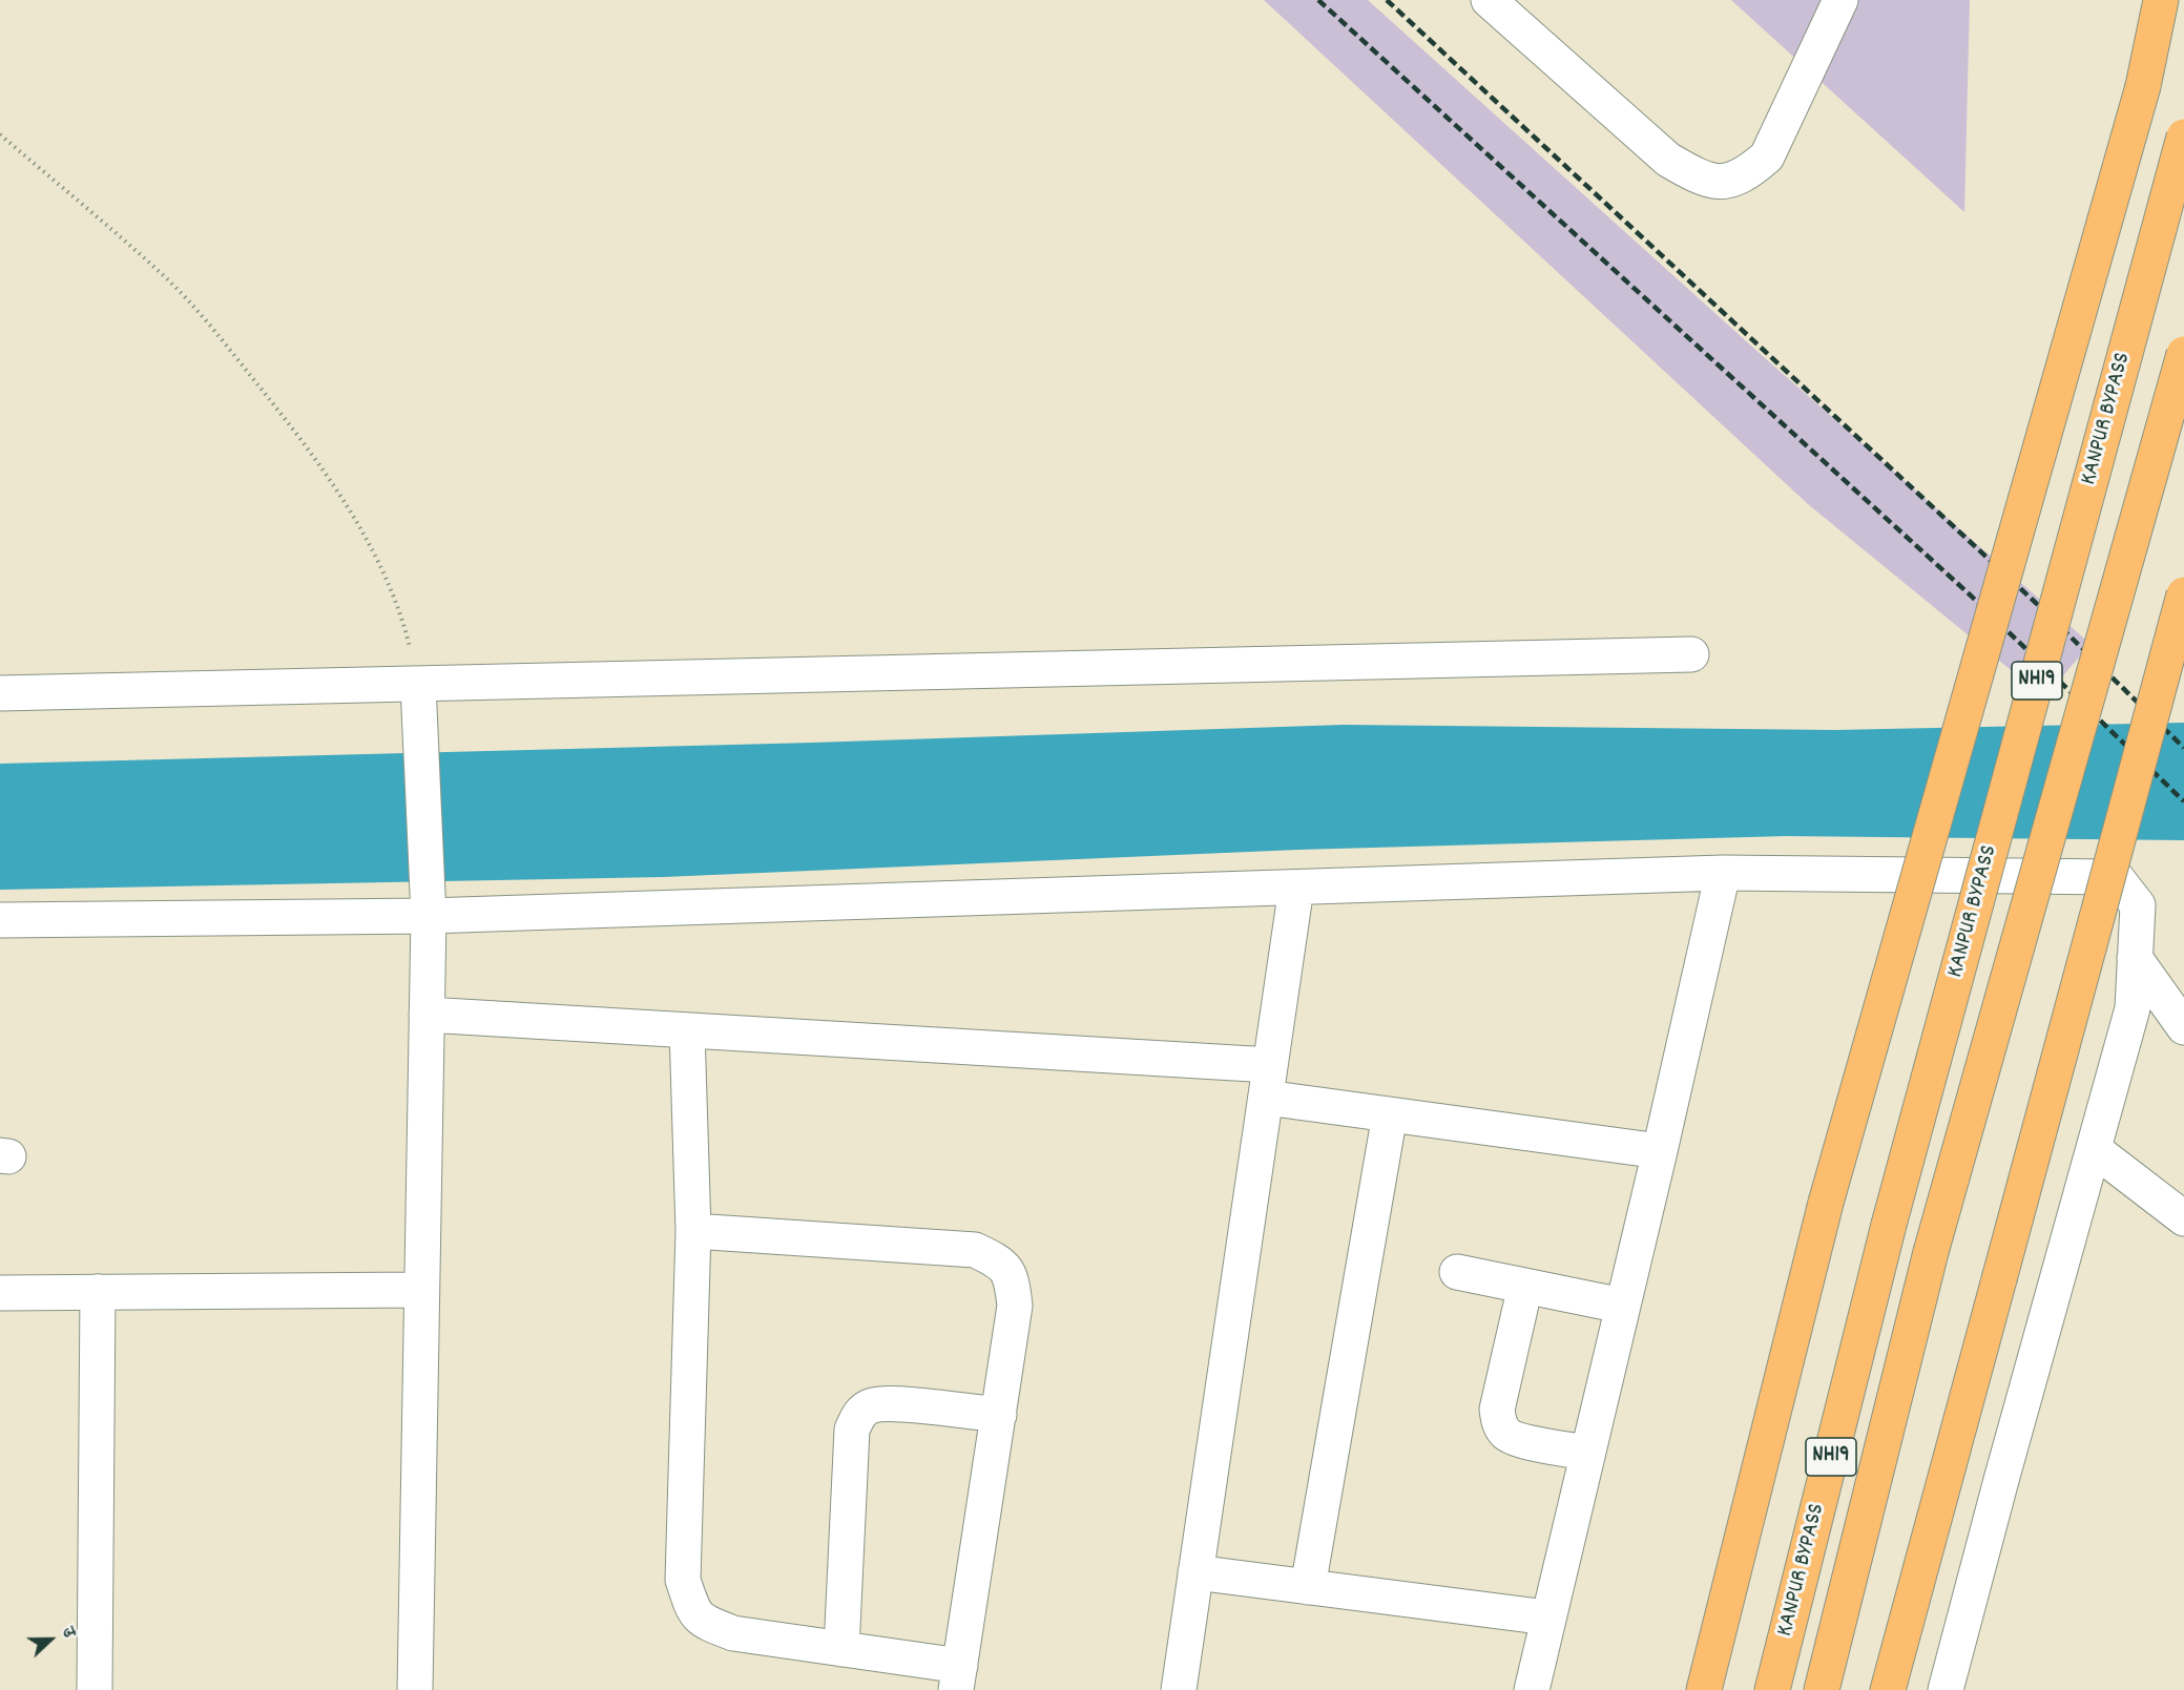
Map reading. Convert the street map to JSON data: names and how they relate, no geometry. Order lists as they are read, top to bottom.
{
  "streets": {
    "main road": ["KANPUR BYPASS", "NH19"]
  },
  "north": "right"
}
